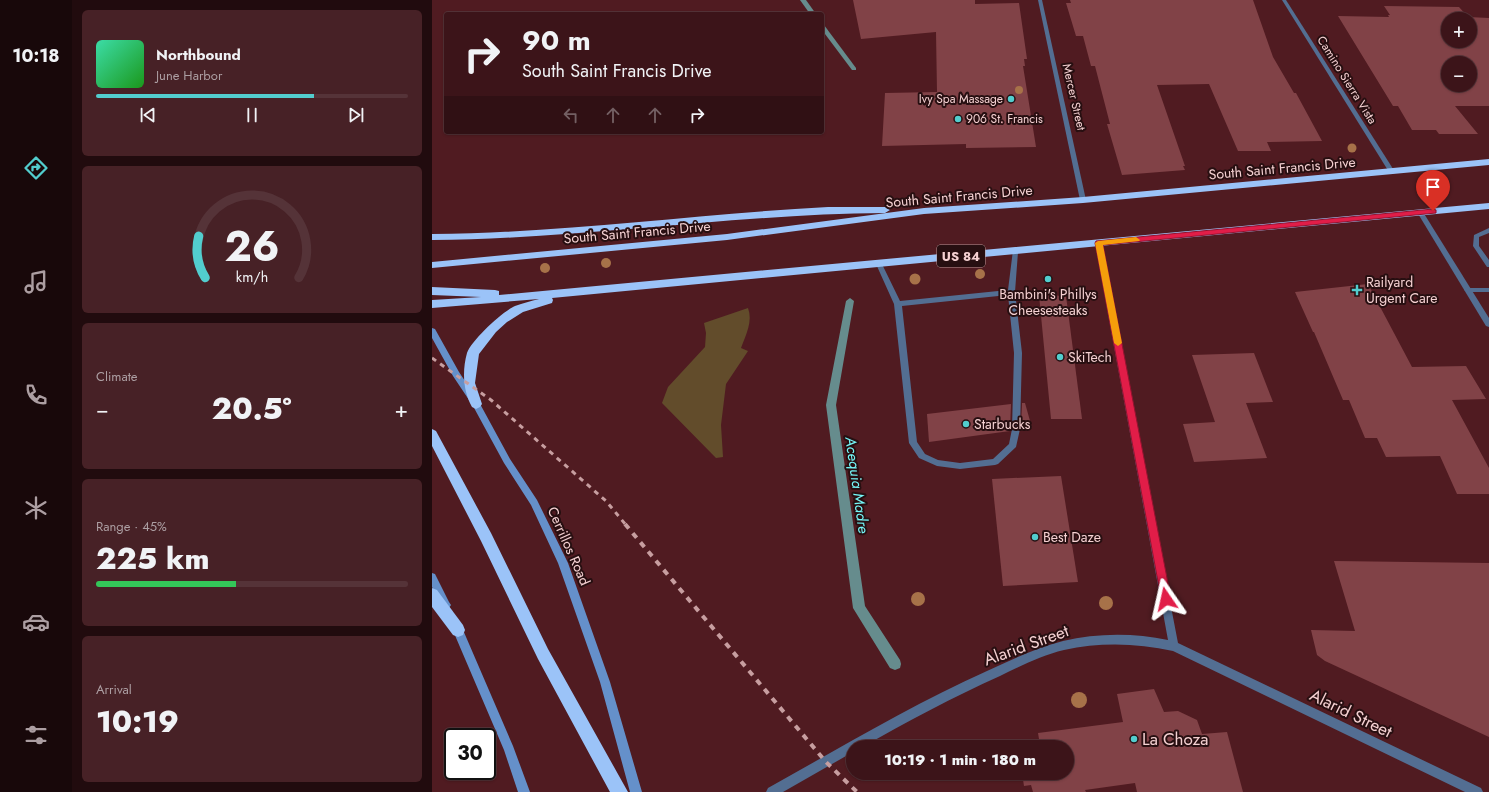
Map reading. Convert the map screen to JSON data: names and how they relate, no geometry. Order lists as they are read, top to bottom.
{
  "streets": {
    "highway": ["South Saint Francis Drive", "US 84"],
    "main road": ["Cerrillos Road"],
    "street": ["Camino Sierra Vista", "Mercer Street", "Alarid Street"]
  },
  "crossings": [
    ["Camino Sierra Vista", "South Saint Francis Drive"],
    ["Mercer Street", "South Saint Francis Drive"]
  ],
  "water": ["Acequia Madre"],
  "places": {
    "other": [
      "Ivy Spa Massage",
      "906 St. Francis",
      "Bambini's Phillys Cheesesteaks",
      "SkiTech",
      "Starbucks",
      "Best Daze",
      "La Choza"
    ],
    "health": ["Railyard Urgent Care"]
  },
  "page": {
    "tabs": "10:18",
    "map_buttons": ["+", "−"],
    "turn": ["90 m", "South Saint Francis Drive"],
    "song": ["Northbound", "June Harbor"],
    "tile": [
      "Climate",
      ["Range · 45%", "225 km"],
      ["Arrival", "10:19"]
    ],
    "heat": ["−", "20.5°", "+"],
    "limit": "30",
    "trip": "10:19 · 1 min · 180 m",
    "gauge": ["26", "km/h"]
  }
}
